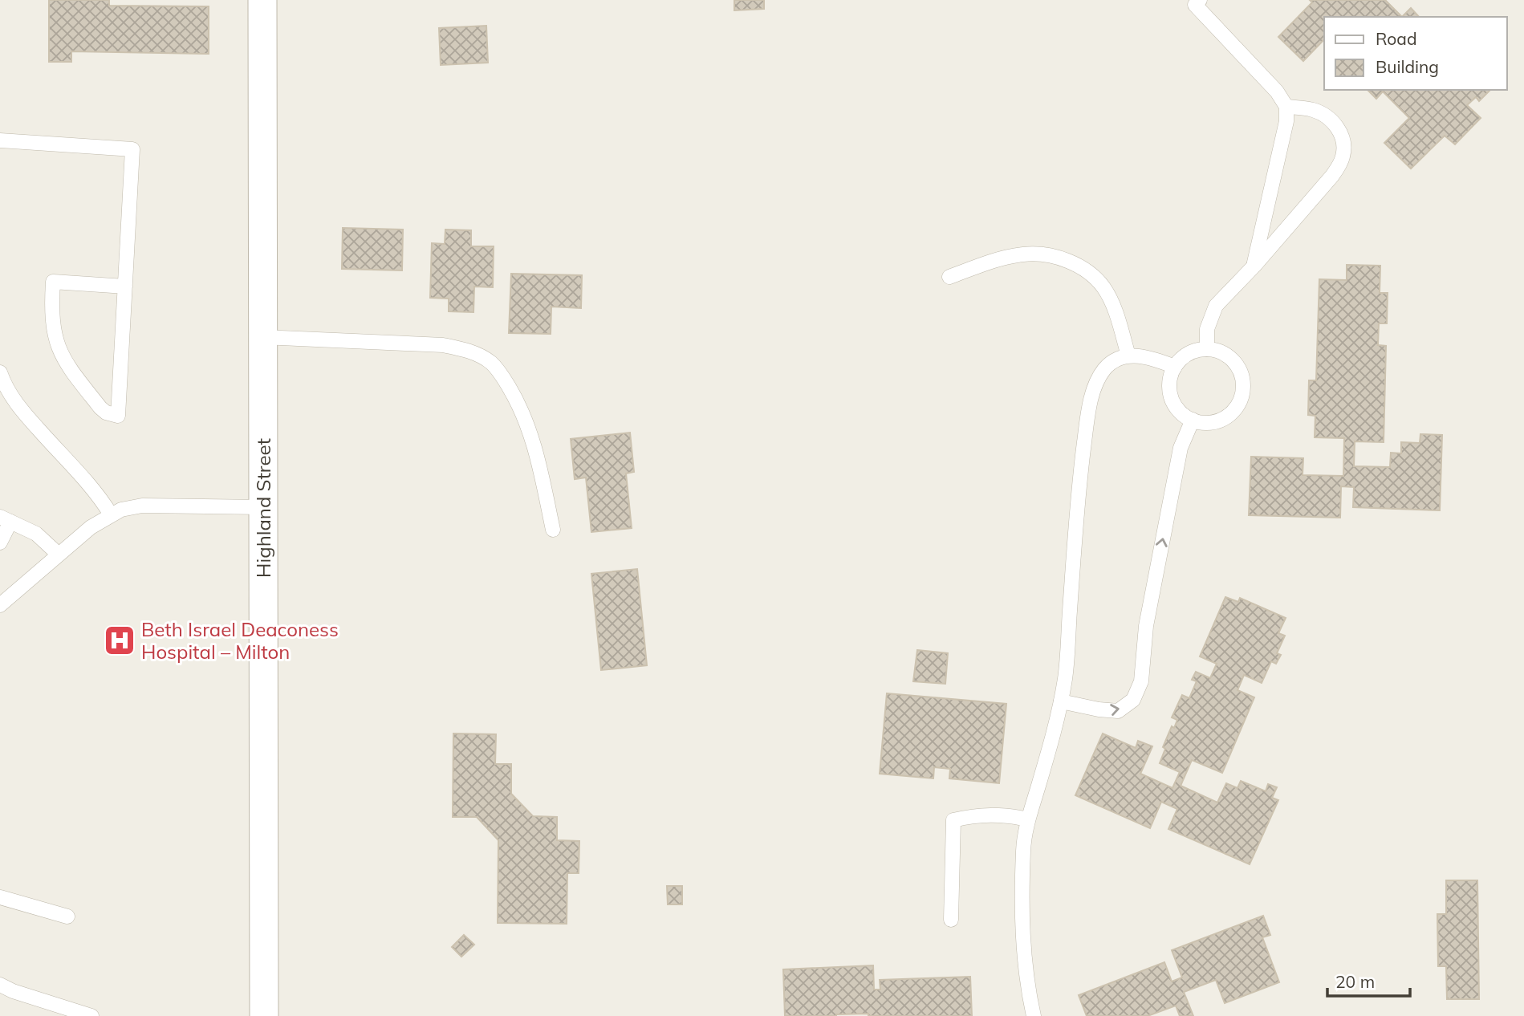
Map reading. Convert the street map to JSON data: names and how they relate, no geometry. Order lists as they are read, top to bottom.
{
  "streets": {
    "street": ["Highland Street"]
  },
  "places": {
    "hospital": ["Beth Israel Deaconess Hospital – Milton"]
  },
  "legend": ["Road", "Building"],
  "scale_bar": "20 m"
}
